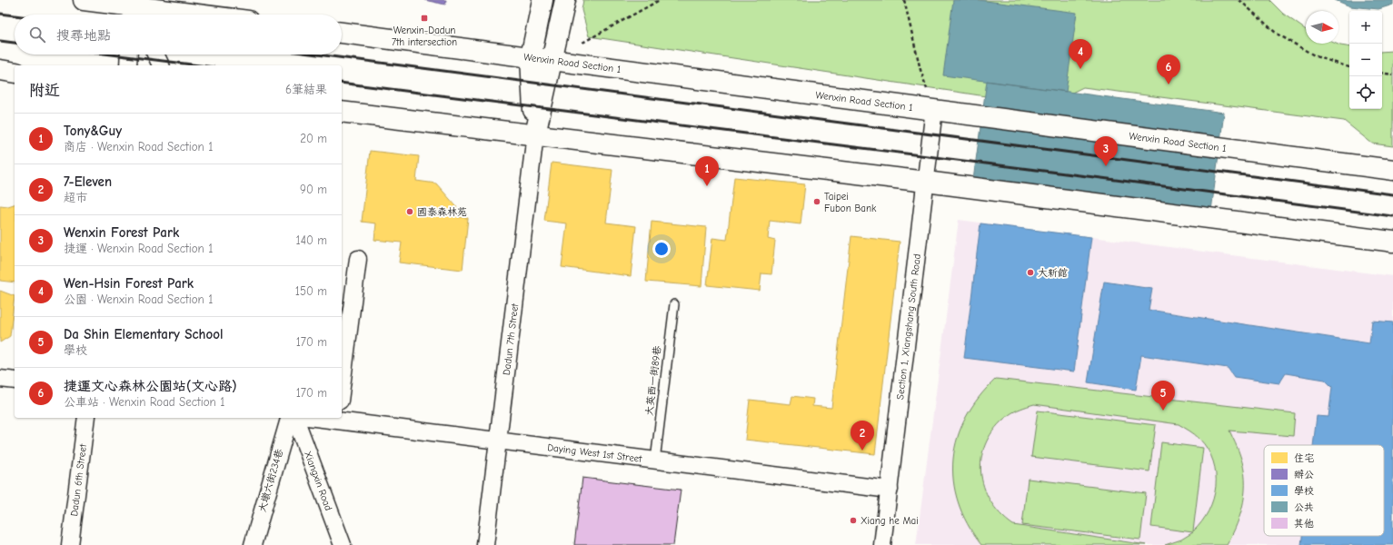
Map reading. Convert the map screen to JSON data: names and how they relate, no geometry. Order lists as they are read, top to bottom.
{
  "streets": {
    "main road": ["Wenxin Road Section 1", "Dadun 7th Street"],
    "street": [
      "Section 1, Xiangshang South Road",
      "Daying West 1st Street",
      "Dadun 6th Street",
      "大墩六街234巷",
      "Xiangxin Road"
    ],
    "lane": ["大英西一街89巷"]
  },
  "crossings": [
    ["Wenxin Road Section 1", "Section 1, Xiangshang South Road"],
    ["Wenxin Road Section 1", "Dadun 7th Street"],
    ["Section 1, Xiangshang South Road", "Daying West 1st Street"],
    ["Dadun 7th Street", "Daying West 1st Street"],
    ["大英西一街89巷", "Daying West 1st Street"]
  ],
  "places": {
    "transit": ["Wenxin-Dadun 7th intersection"],
    "other": [
      "Taipei Fubon Bank",
      "國泰森林苑",
      "大新館",
      "Xiang he Mai"
    ]
  },
  "legend": [
    "住宅",
    "辦公",
    "學校",
    "公共",
    "其他"
  ],
  "north": "right",
  "page": {
    "map_buttons": ["+", "−"],
    "search": "搜尋地點",
    "pins": [
      "4",
      "6",
      "3",
      "1",
      "5",
      "2"
    ],
    "heading": ["附近", "6筆結果"],
    "list": [
      {
        "mark": "1",
        "name": "Tony&Guy",
        "note": "商店 · Wenxin Road Section 1",
        "value": "20 m"
      },
      {
        "mark": "2",
        "name": "7-Eleven",
        "note": "超市",
        "value": "90 m"
      },
      {
        "mark": "3",
        "name": "Wenxin Forest Park",
        "note": "捷運 · Wenxin Road Section 1",
        "value": "140 m"
      },
      {
        "mark": "4",
        "name": "Wen-Hsin Forest Park",
        "note": "公園 · Wenxin Road Section 1",
        "value": "150 m"
      },
      {
        "mark": "5",
        "name": "Da Shin Elementary School",
        "note": "學校",
        "value": "170 m"
      },
      {
        "mark": "6",
        "name": "捷運文心森林公園站(文心路)",
        "note": "公車站 · Wenxin Road Section 1",
        "value": "170 m"
      }
    ]
  }
}
